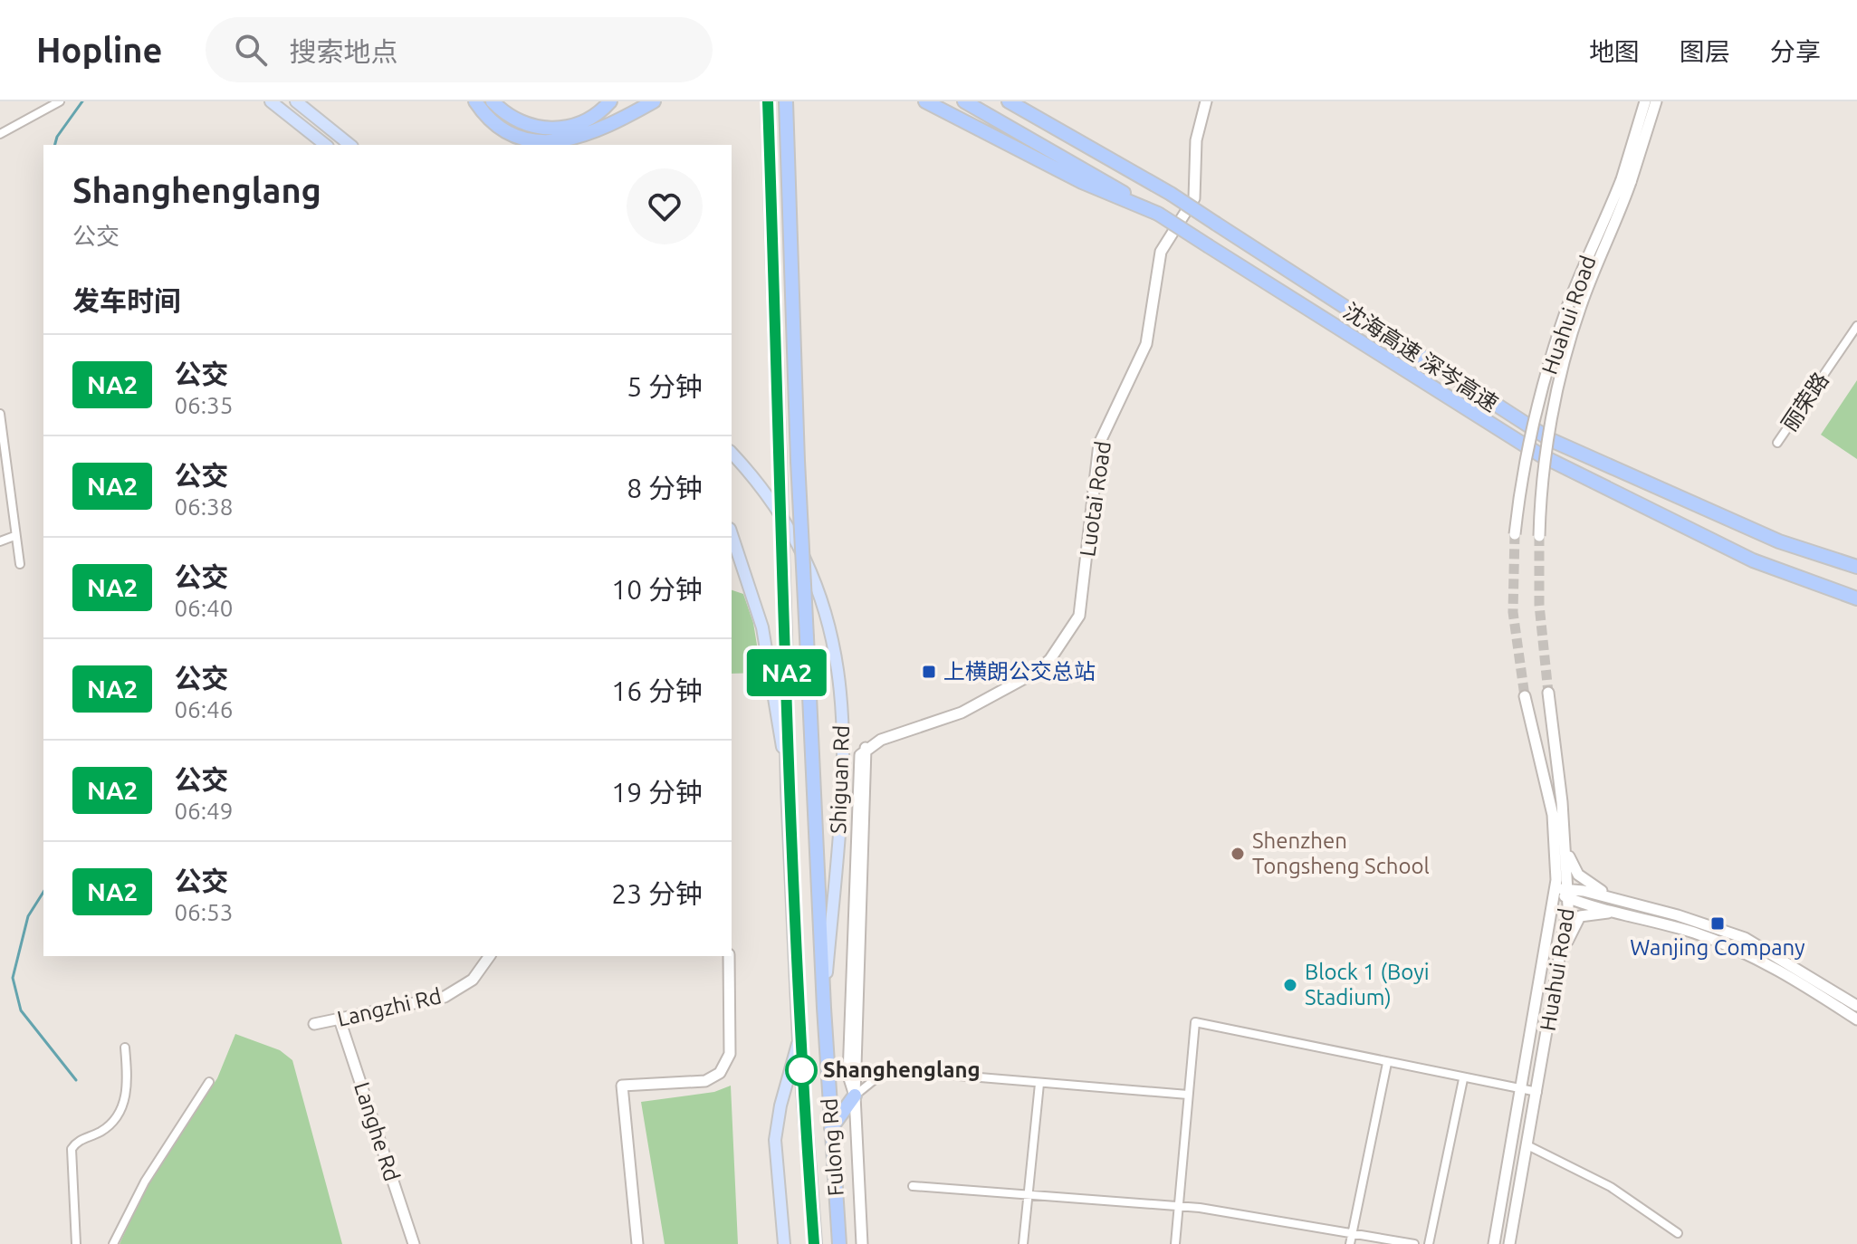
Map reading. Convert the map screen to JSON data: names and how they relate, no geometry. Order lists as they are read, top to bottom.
{
  "streets": {
    "highway": ["沈海高速 深岑高速", "Fulong Rd"],
    "main road": [
      "Huahui Road",
      "Luotai Road",
      "Shiguan Rd",
      "Langzhi Rd",
      "Langhe Rd"
    ],
    "street": ["丽荣路"]
  },
  "crossings": [
    ["Shiguan Rd", "Fulong Rd"],
    ["Langzhi Rd", "Langhe Rd"]
  ],
  "places": {
    "transit": ["上横朗公交总站", "Wanjing Company"],
    "other": ["Shenzhen Tongsheng School", "Block 1 (Boyi Stadium)", "Shanghenglang"]
  },
  "lines": ["bus line NA2"],
  "page": {
    "header": "Hopline",
    "search": "搜索地点",
    "nav": ["地图", "图层", "分享"],
    "on_map": "NA2",
    "heading": [
      ["Shanghenglang", "公交"],
      "发车时间"
    ],
    "list": [
      {
        "mark": "NA2",
        "name": "公交",
        "note": "06:35",
        "value": "5 分钟"
      },
      {
        "mark": "NA2",
        "name": "公交",
        "note": "06:38",
        "value": "8 分钟"
      },
      {
        "mark": "NA2",
        "name": "公交",
        "note": "06:40",
        "value": "10 分钟"
      },
      {
        "mark": "NA2",
        "name": "公交",
        "note": "06:46",
        "value": "16 分钟"
      },
      {
        "mark": "NA2",
        "name": "公交",
        "note": "06:49",
        "value": "19 分钟"
      },
      {
        "mark": "NA2",
        "name": "公交",
        "note": "06:53",
        "value": "23 分钟"
      }
    ]
  }
}
